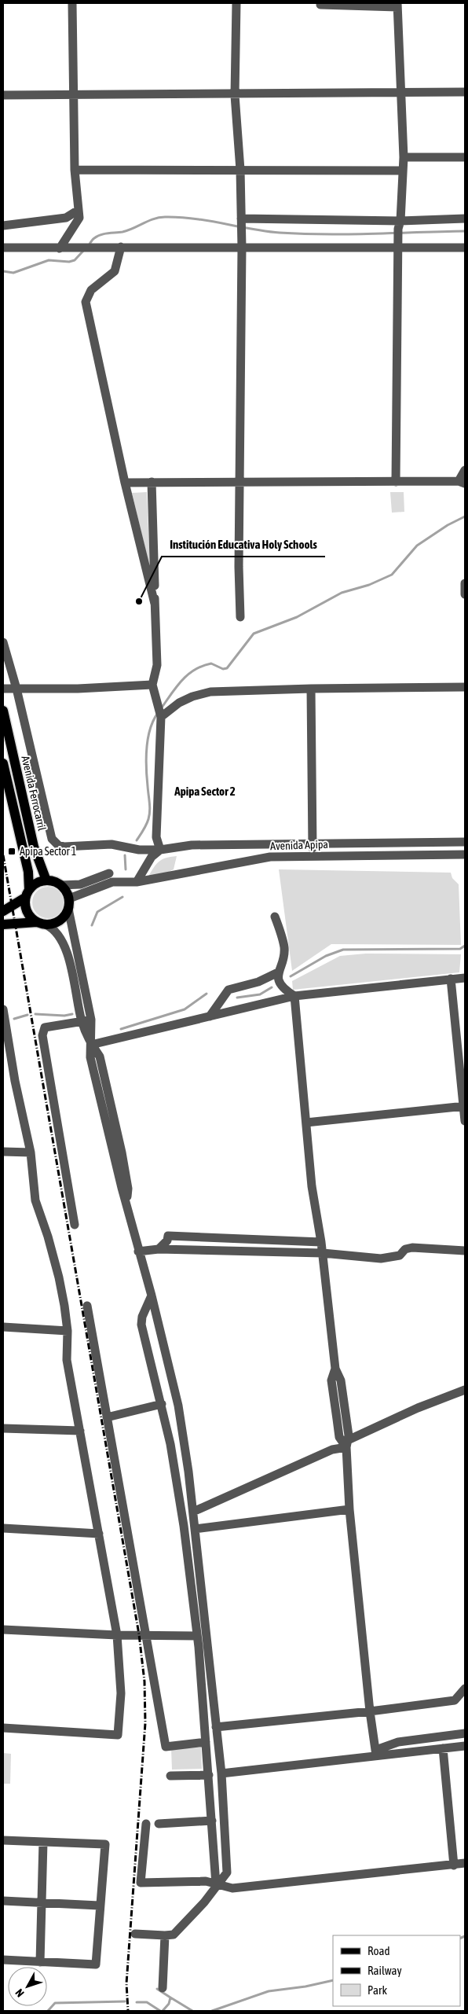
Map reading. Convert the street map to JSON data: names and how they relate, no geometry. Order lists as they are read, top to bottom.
{
  "streets": {
    "main road": ["Avenida Ferrocarril"],
    "street": ["Avenida Apipa"]
  },
  "crossings": [
    ["Avenida Ferrocarril", "Avenida Apipa"]
  ],
  "districts": ["Apipa Sector 2"],
  "places": {
    "other": ["Institución Educativa Holy Schools"],
    "transit": ["Apipa Sector 1"]
  },
  "legend": ["Road", "Railway", "Park"],
  "north": "bottom left"
}
